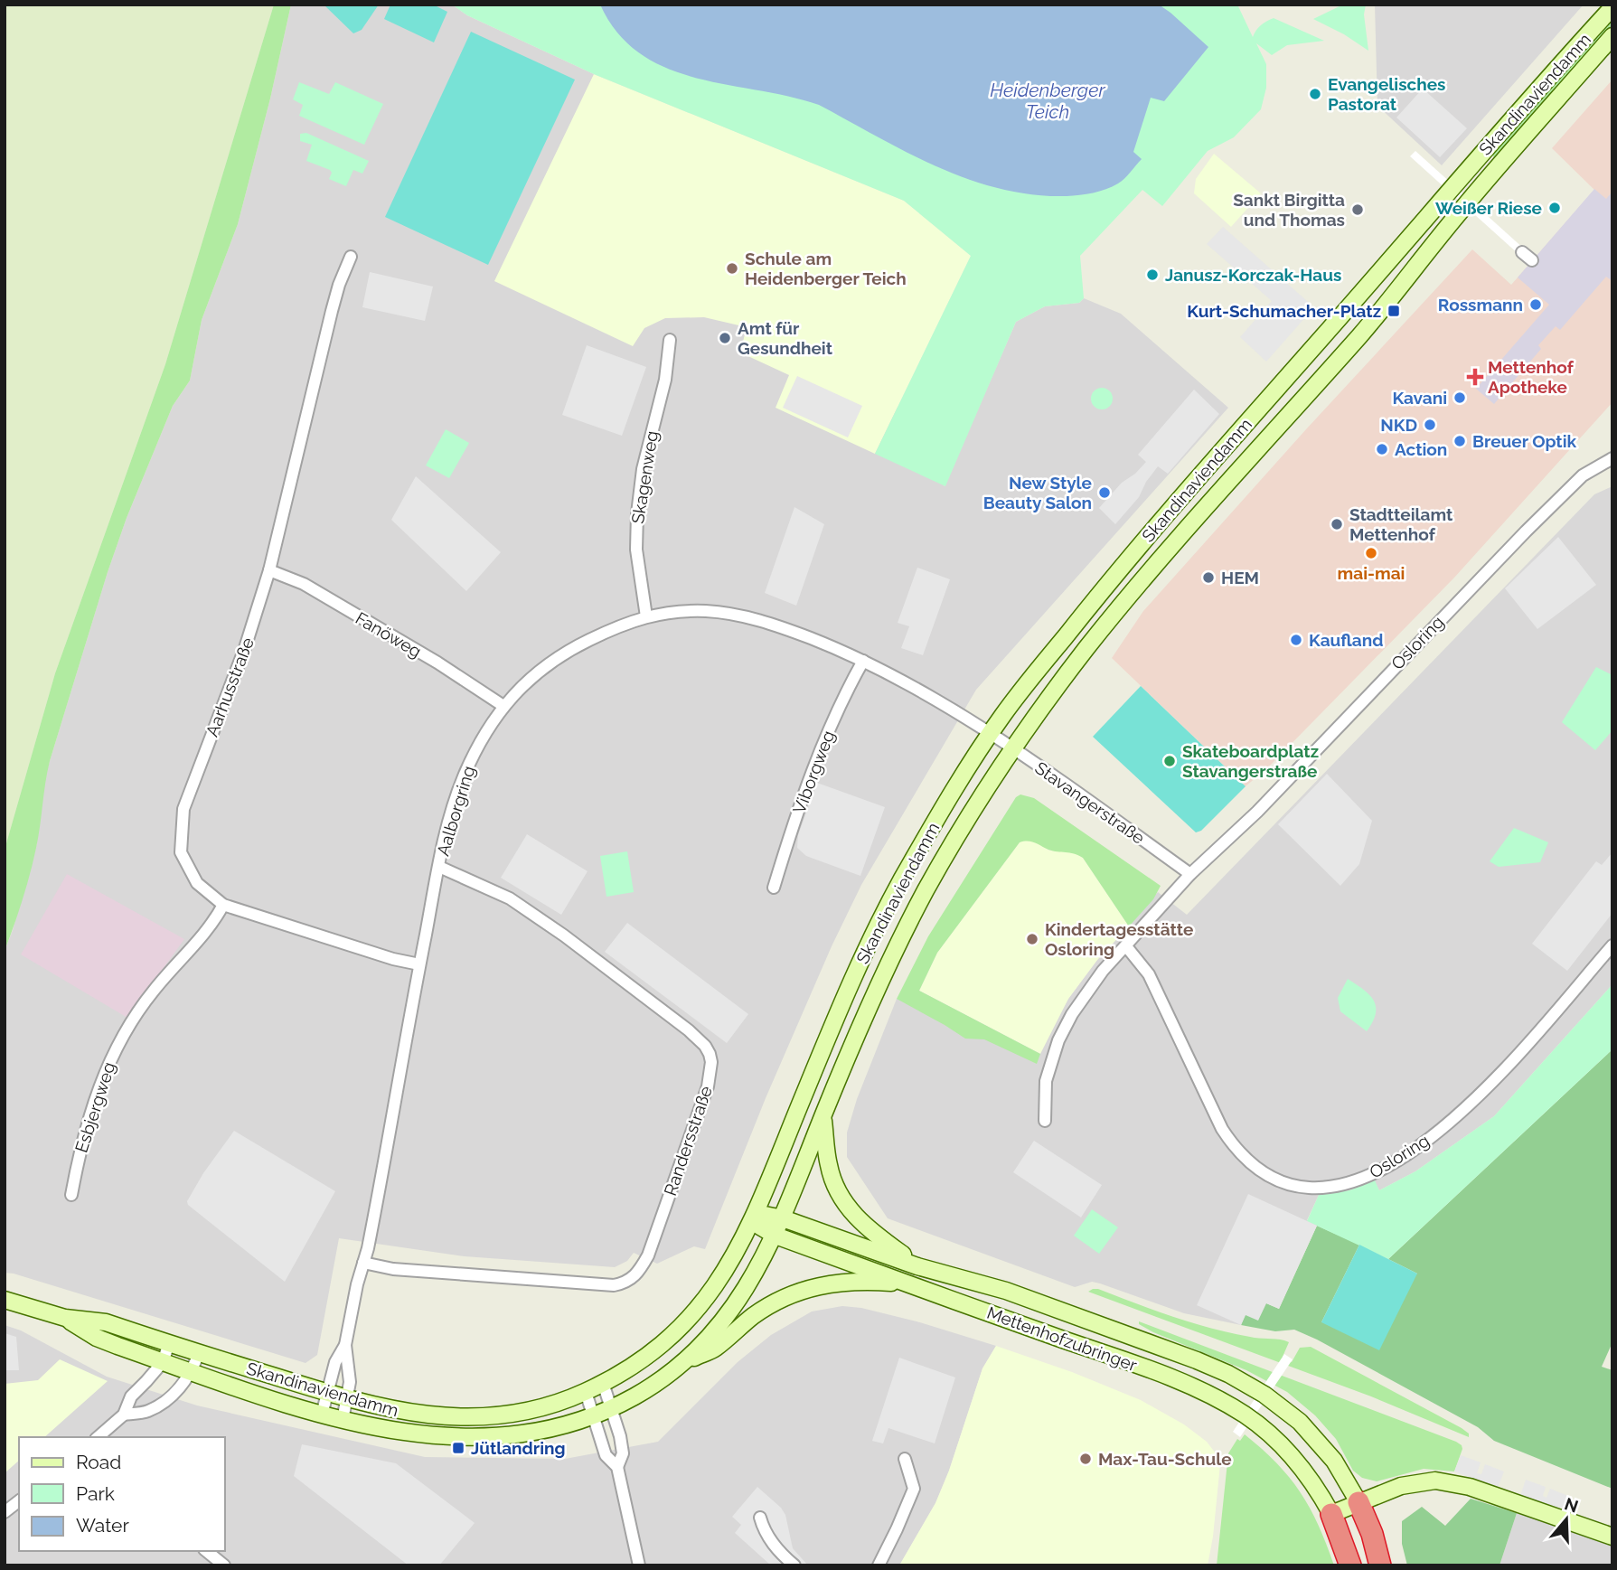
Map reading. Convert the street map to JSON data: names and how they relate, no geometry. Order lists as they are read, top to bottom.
{
  "streets": {
    "main road": ["Skandinaviendamm", "Mettenhofzubringer"],
    "street": [
      "Skagenweg",
      "Fanöweg",
      "Osloring",
      "Aarhusstraße",
      "Viborgweg",
      "Stavangerstraße",
      "Aalborgring",
      "Esbjergweg",
      "Randersstraße"
    ]
  },
  "crossings": [
    ["Skandinaviendamm", "Stavangerstraße"],
    ["Skandinaviendamm", "Aalborgring"],
    ["Skandinaviendamm", "Mettenhofzubringer"],
    ["Skagenweg", "Aalborgring"],
    ["Fanöweg", "Aarhusstraße"],
    ["Fanöweg", "Aalborgring"],
    ["Osloring", "Stavangerstraße"],
    ["Aarhusstraße", "Aalborgring"],
    ["Aarhusstraße", "Esbjergweg"],
    ["Viborgweg", "Aalborgring"],
    ["Stavangerstraße", "Aalborgring"],
    ["Aalborgring", "Randersstraße"]
  ],
  "water": ["Heidenberger Teich"],
  "places": {
    "other": [
      "Evangelisches Pastorat",
      "Weißer Riese",
      "Sankt Birgitta und Thomas",
      "Schule am Heidenberger Teich",
      "Janusz-Korczak-Haus",
      "Rossmann",
      "Amt für Gesundheit",
      "Kavani",
      "NKD",
      "Breuer Optik",
      "Action",
      "New Style Beauty Salon",
      "Stadtteilamt Mettenhof",
      "mai-mai",
      "HEM",
      "Kaufland",
      "Skateboardplatz Stavangerstraße",
      "Kindertagesstätte Osloring",
      "Max-Tau-Schule"
    ],
    "transit": ["Kurt-Schumacher-Platz", "Jütlandring"],
    "health": ["Mettenhof Apotheke"]
  },
  "legend": ["Road", "Park", "Water"],
  "north": "top"
}
